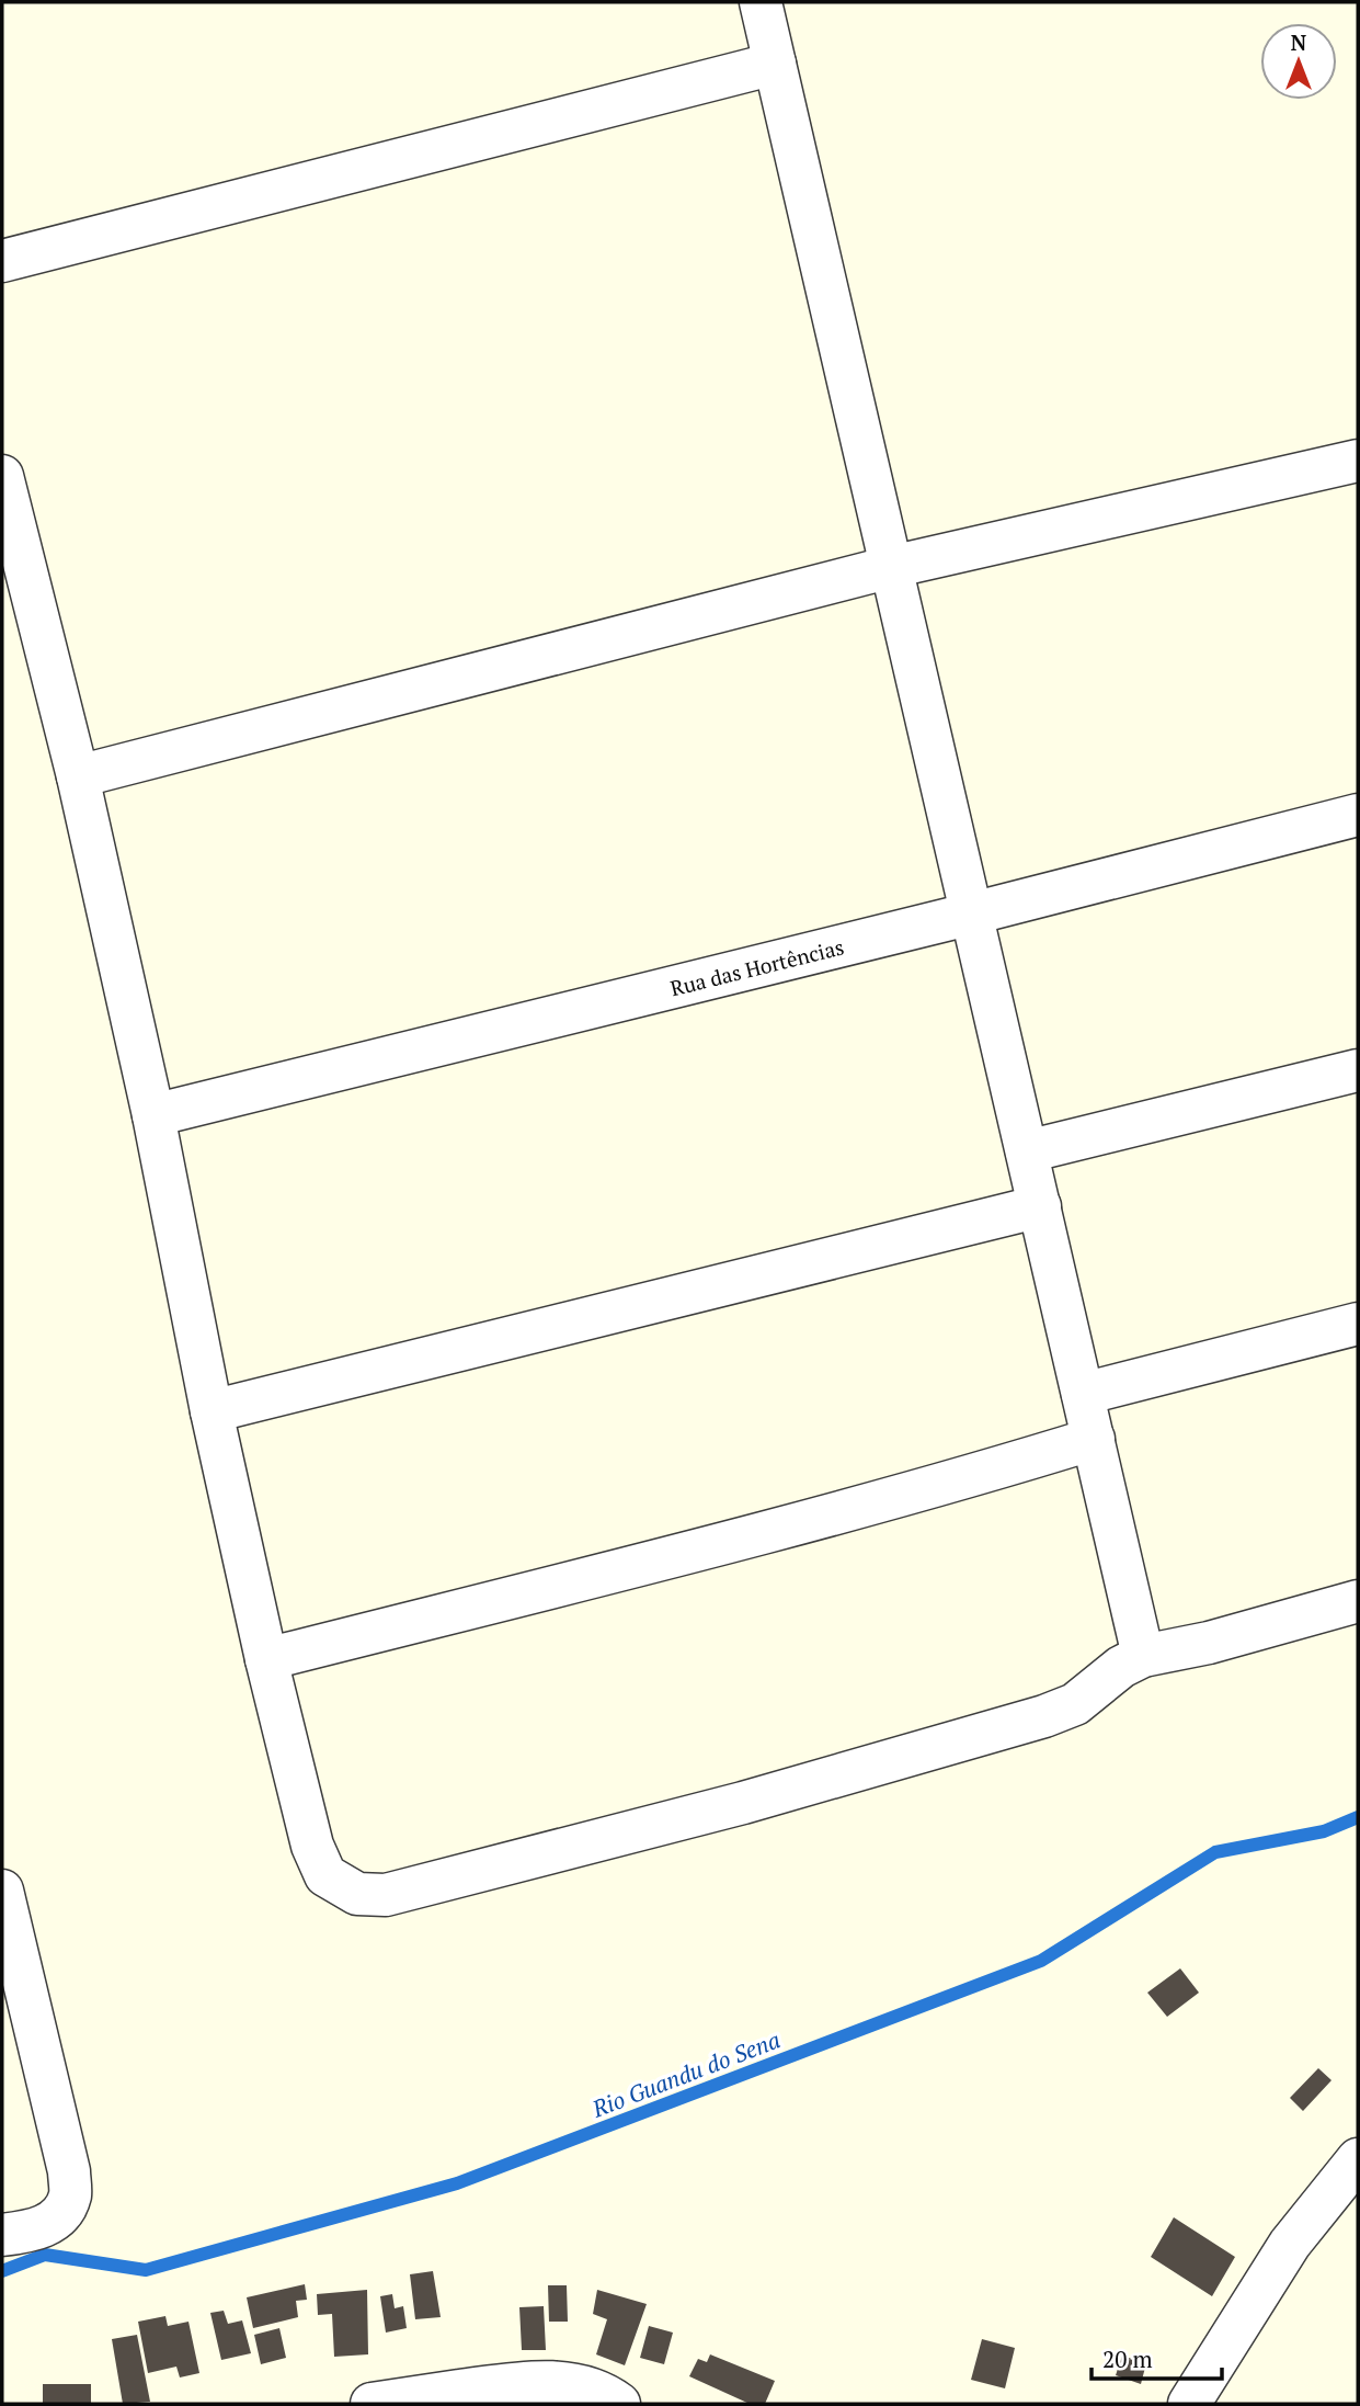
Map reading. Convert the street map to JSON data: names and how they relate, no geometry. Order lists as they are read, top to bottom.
{
  "streets": {
    "street": ["Rua das Hortências"]
  },
  "water": ["Rio Guandu do Sena"],
  "scale_bar": "20 m",
  "north": "top"
}
